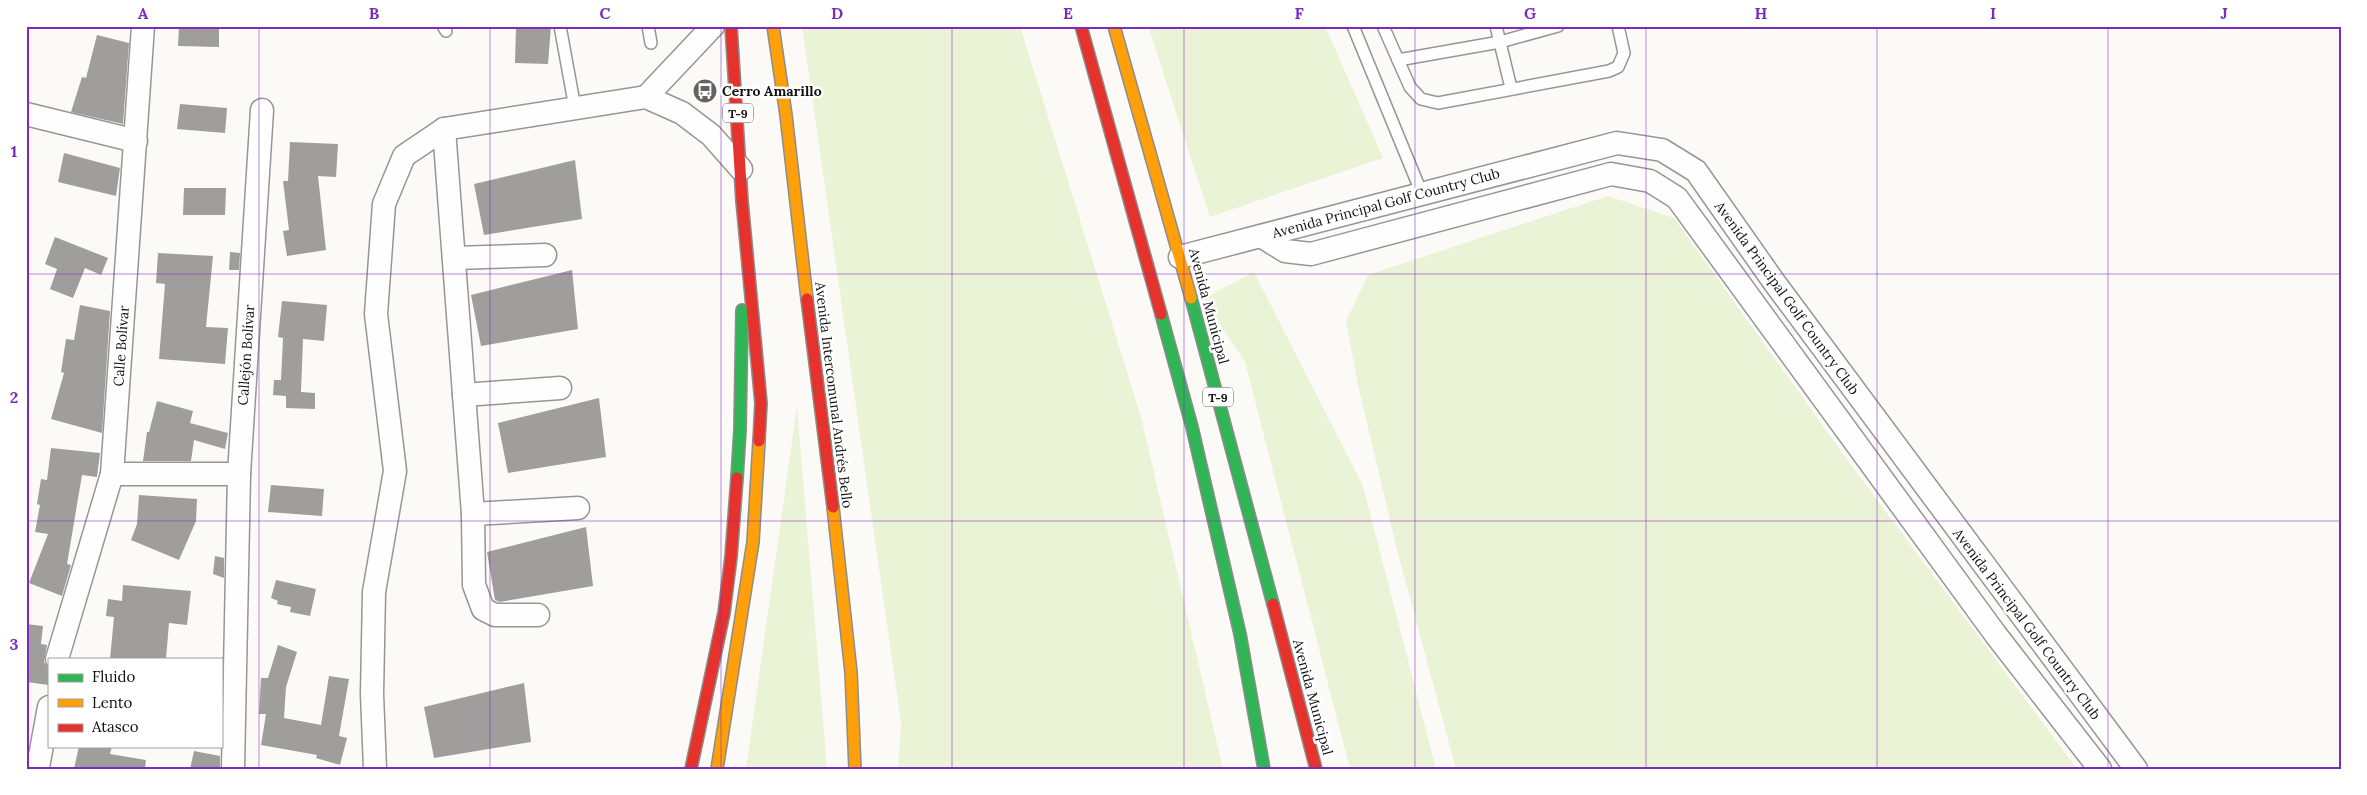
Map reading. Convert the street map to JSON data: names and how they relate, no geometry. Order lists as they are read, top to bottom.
{
  "streets": {
    "main road": ["T-9", "Avenida Municipal", "Avenida Intercomunal Andrés Bello"],
    "street": ["Avenida Principal Golf Country Club", "Calle Bolívar", "Callejón Bolívar"]
  },
  "places": {
    "bus stop": ["Cerro Amarillo"]
  },
  "legend": ["Fluido", "Lento", "Atasco"],
  "grid": {
    "columns": [
      "A",
      "B",
      "C",
      "D",
      "E",
      "F",
      "G",
      "H",
      "I",
      "J"
    ],
    "rows": ["1", "2", "3"]
  }
}
